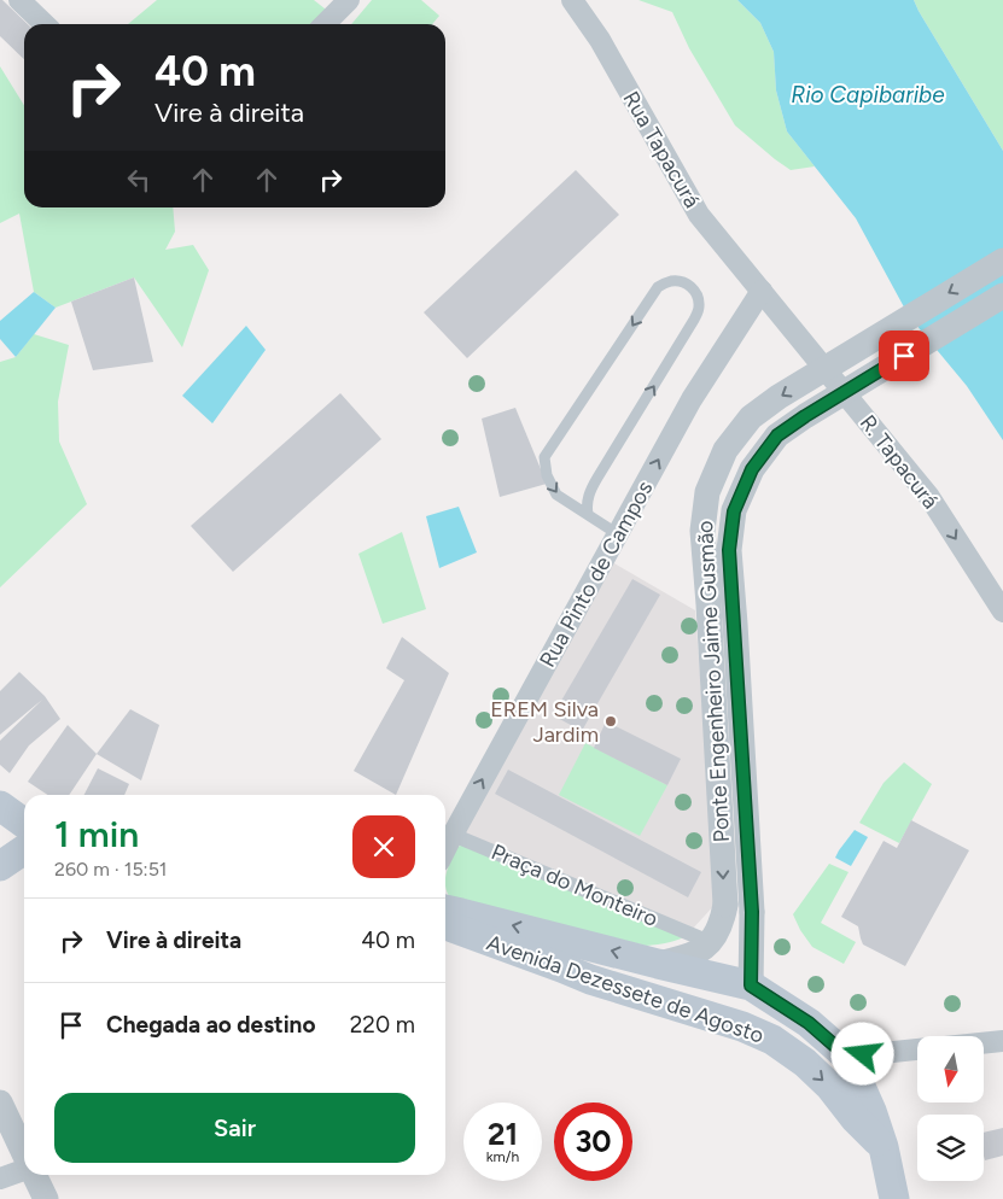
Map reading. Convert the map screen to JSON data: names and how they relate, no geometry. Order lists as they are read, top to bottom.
{
  "streets": {
    "main road": ["Avenida Dezessete de Agosto"],
    "street": [
      "Rua Tapacurá",
      "R. Tapacurá",
      "Rua Pinto de Campos",
      "Ponte Engenheiro Jaime Gusmão",
      "Praça do Monteiro"
    ]
  },
  "crossings": [
    ["Rua Tapacurá", "R. Tapacurá"],
    ["Rua Tapacurá", "Rua Pinto de Campos"],
    ["R. Tapacurá", "Rua Pinto de Campos"],
    ["Rua Pinto de Campos", "Praça do Monteiro"],
    ["Ponte Engenheiro Jaime Gusmão", "Praça do Monteiro"],
    ["Ponte Engenheiro Jaime Gusmão", "Avenida Dezessete de Agosto"]
  ],
  "one_way": ["R. Tapacurá", "Rua Pinto de Campos", "Ponte Engenheiro Jaime Gusmão"],
  "water": ["Rio Capibaribe"],
  "places": ["EREM Silva Jardim"],
  "north": "bottom",
  "page": {
    "turn": ["40 m", "Vire à direita"],
    "heading": ["1 min", "260 m · 15:51"],
    "list": [
      {
        "name": "Vire à direita",
        "value": "40 m"
      },
      {
        "name": "Chegada ao destino",
        "value": "220 m"
      }
    ],
    "buttons": "Sair",
    "speed": "21 km/h",
    "limit": "30"
  }
}
